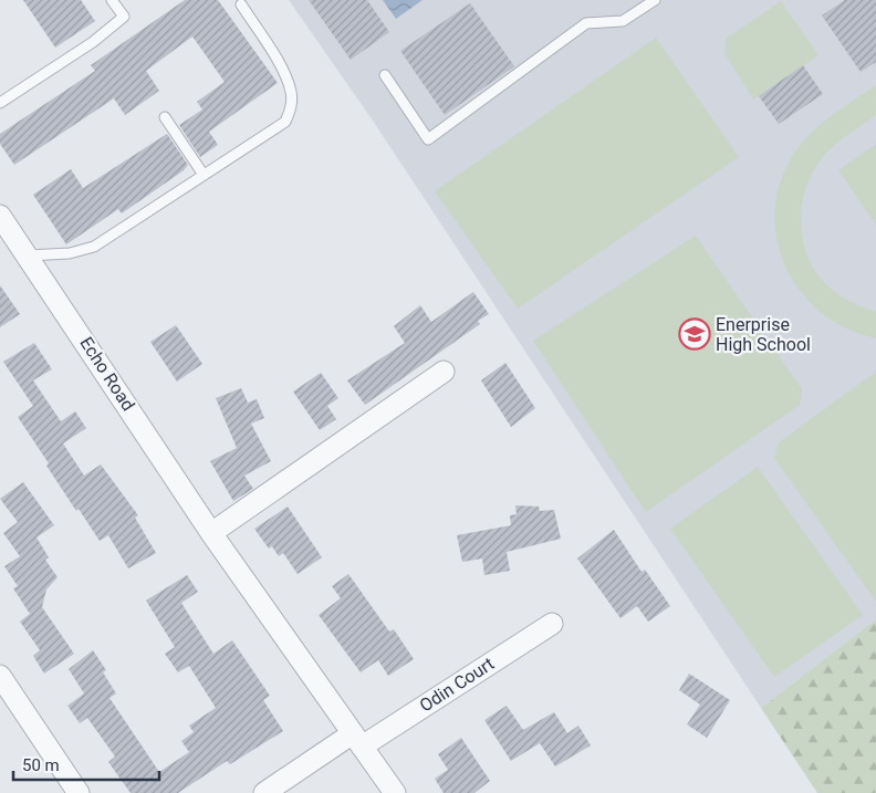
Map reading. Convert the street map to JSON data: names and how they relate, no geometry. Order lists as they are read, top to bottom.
{
  "streets": {
    "street": ["Echo Road", "Odin Court"]
  },
  "crossings": [
    ["Echo Road", "Odin Court"]
  ],
  "places": {
    "school or university": ["Enerprise High School"]
  },
  "scale_bar": "50 m"
}
